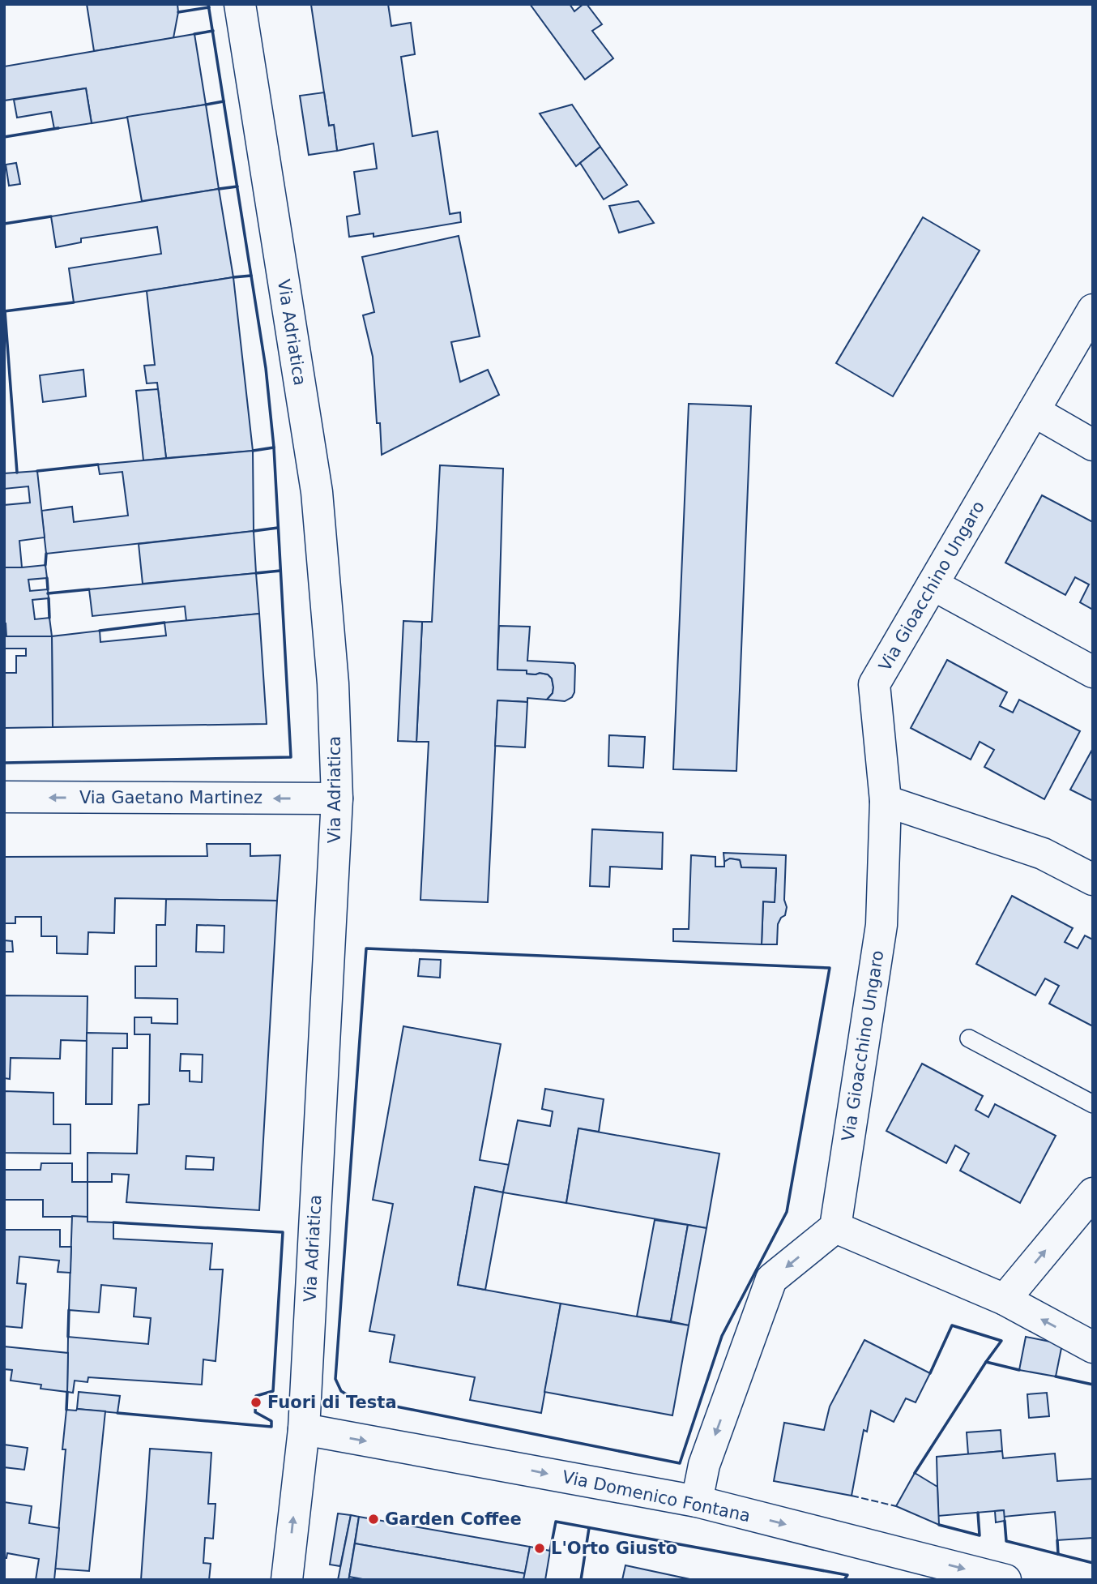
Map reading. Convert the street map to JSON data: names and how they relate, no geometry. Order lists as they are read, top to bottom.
{
  "streets": {
    "street": [
      "Via Adriatica",
      "Via Gioacchino Ungaro",
      "Via Gaetano Martinez",
      "Via Domenico Fontana"
    ]
  },
  "crossings": [
    ["Via Adriatica", "Via Gaetano Martinez"],
    ["Via Adriatica", "Via Domenico Fontana"]
  ],
  "one_way": ["Via Gaetano Martinez", "Via Domenico Fontana"],
  "places": ["Fuori di Testa", "Garden Coffee", "L'Orto Giusto"]
}
